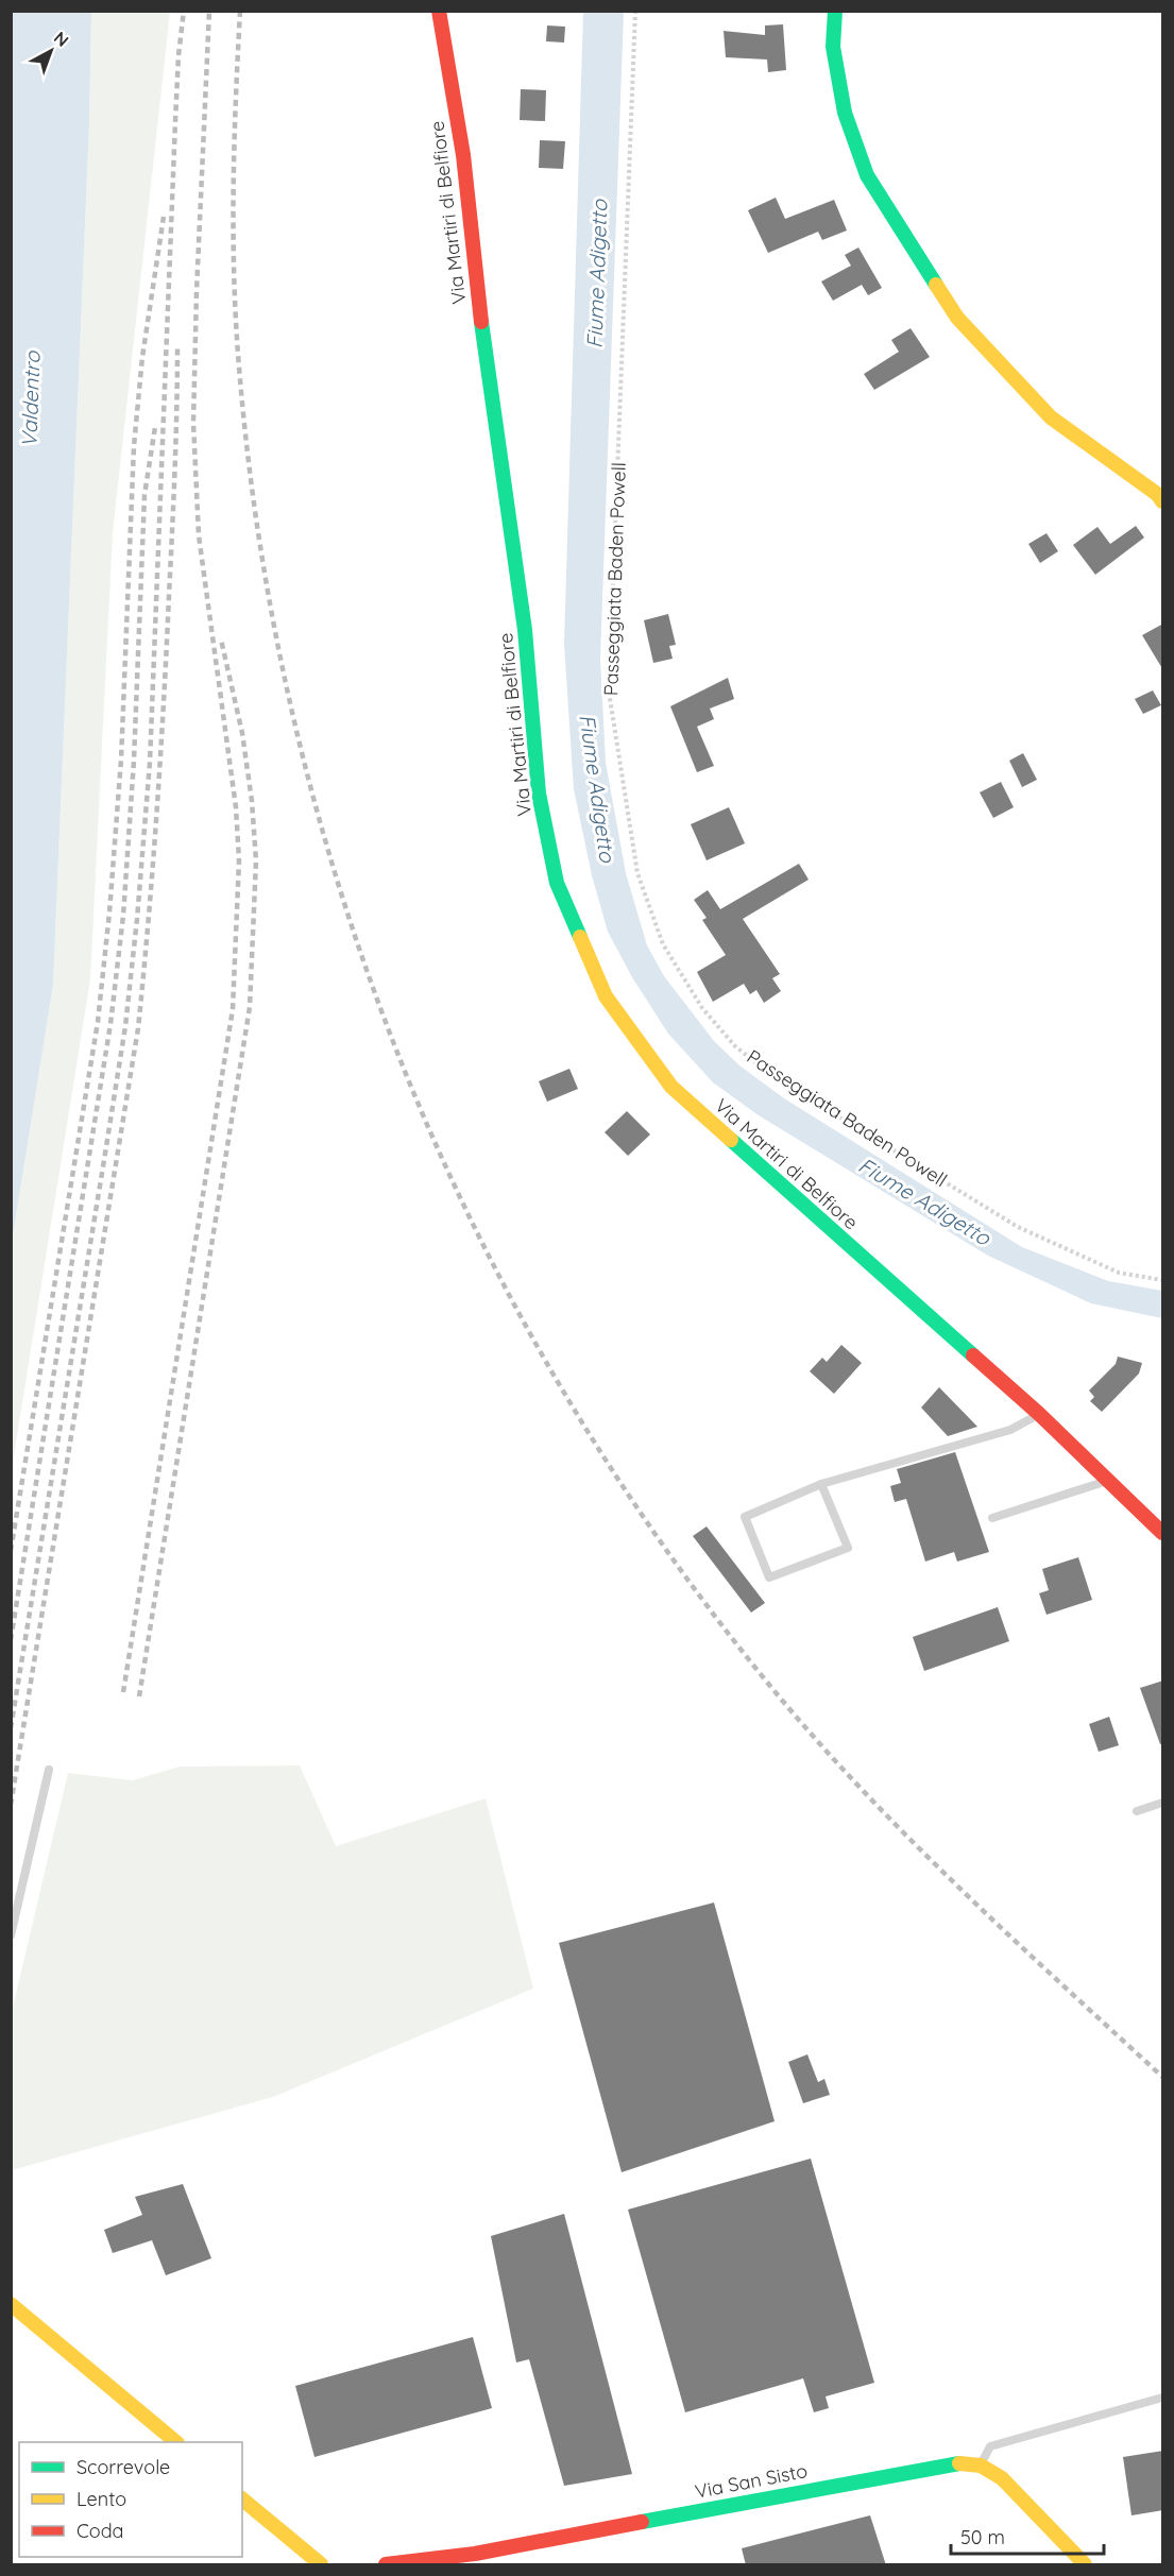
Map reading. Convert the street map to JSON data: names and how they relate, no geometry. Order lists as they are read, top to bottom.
{
  "streets": {
    "street": ["Via Martiri di Belfiore", "Via San Sisto"],
    "path": ["Passeggiata Baden Powell"]
  },
  "water": ["Fiume Adigetto", "Valdentro"],
  "legend": ["Scorrevole", "Lento", "Coda"],
  "scale_bar": "50 m",
  "north": "top right"
}
